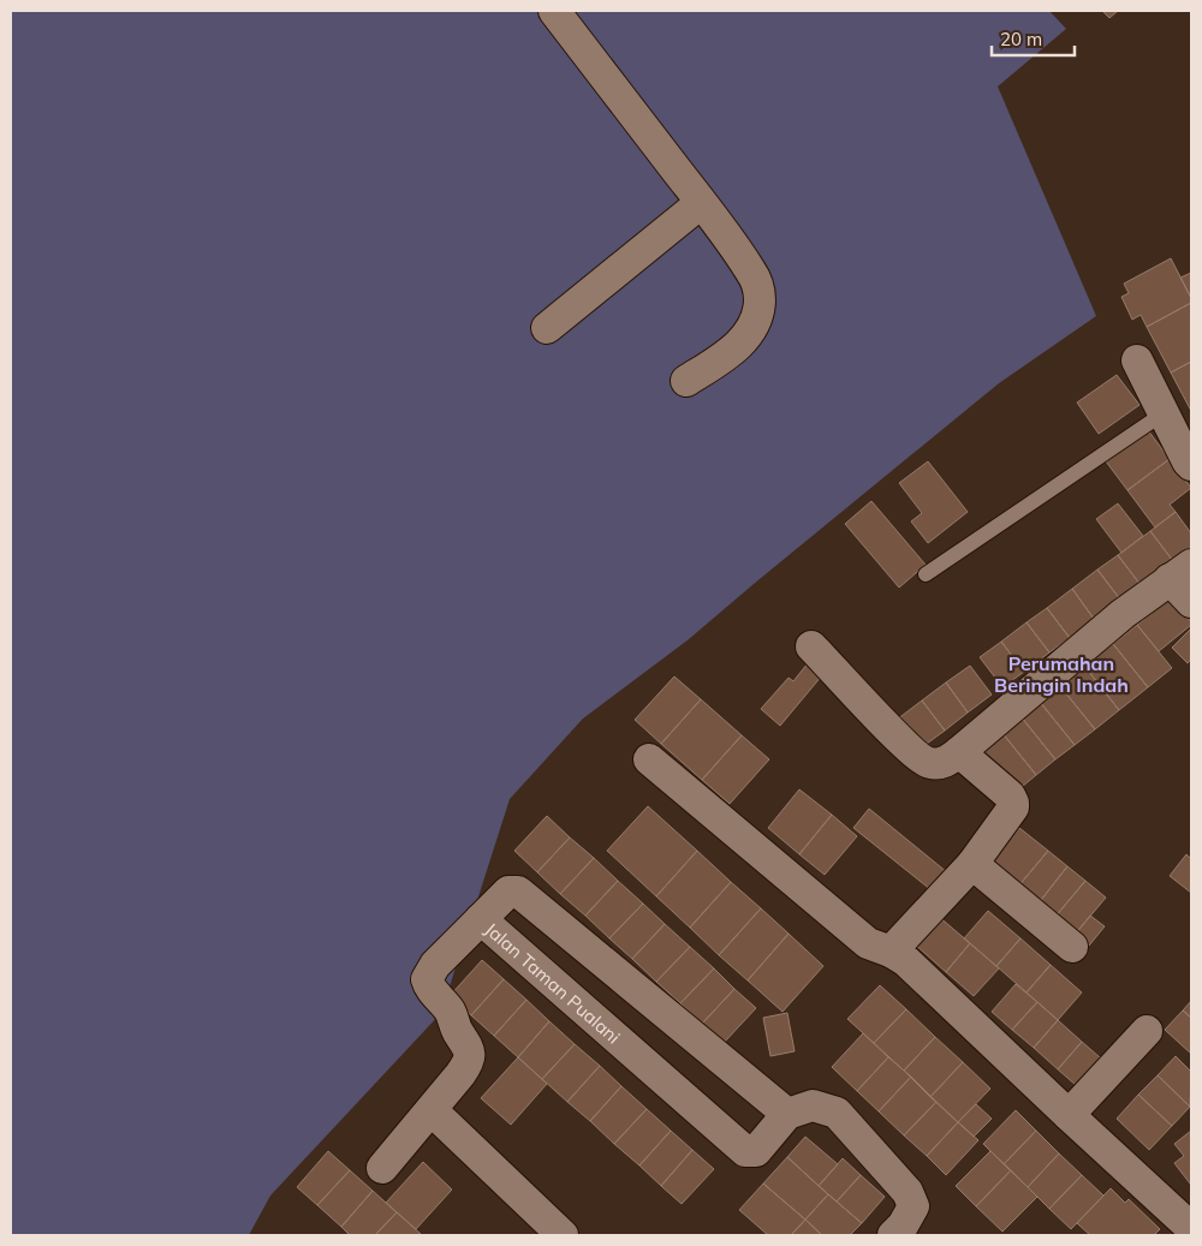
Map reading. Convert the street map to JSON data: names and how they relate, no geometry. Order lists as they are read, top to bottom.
{
  "streets": {
    "street": ["Jalan Taman Pualani"]
  },
  "districts": ["Perumahan Beringin Indah"],
  "scale_bar": "20 m"
}
